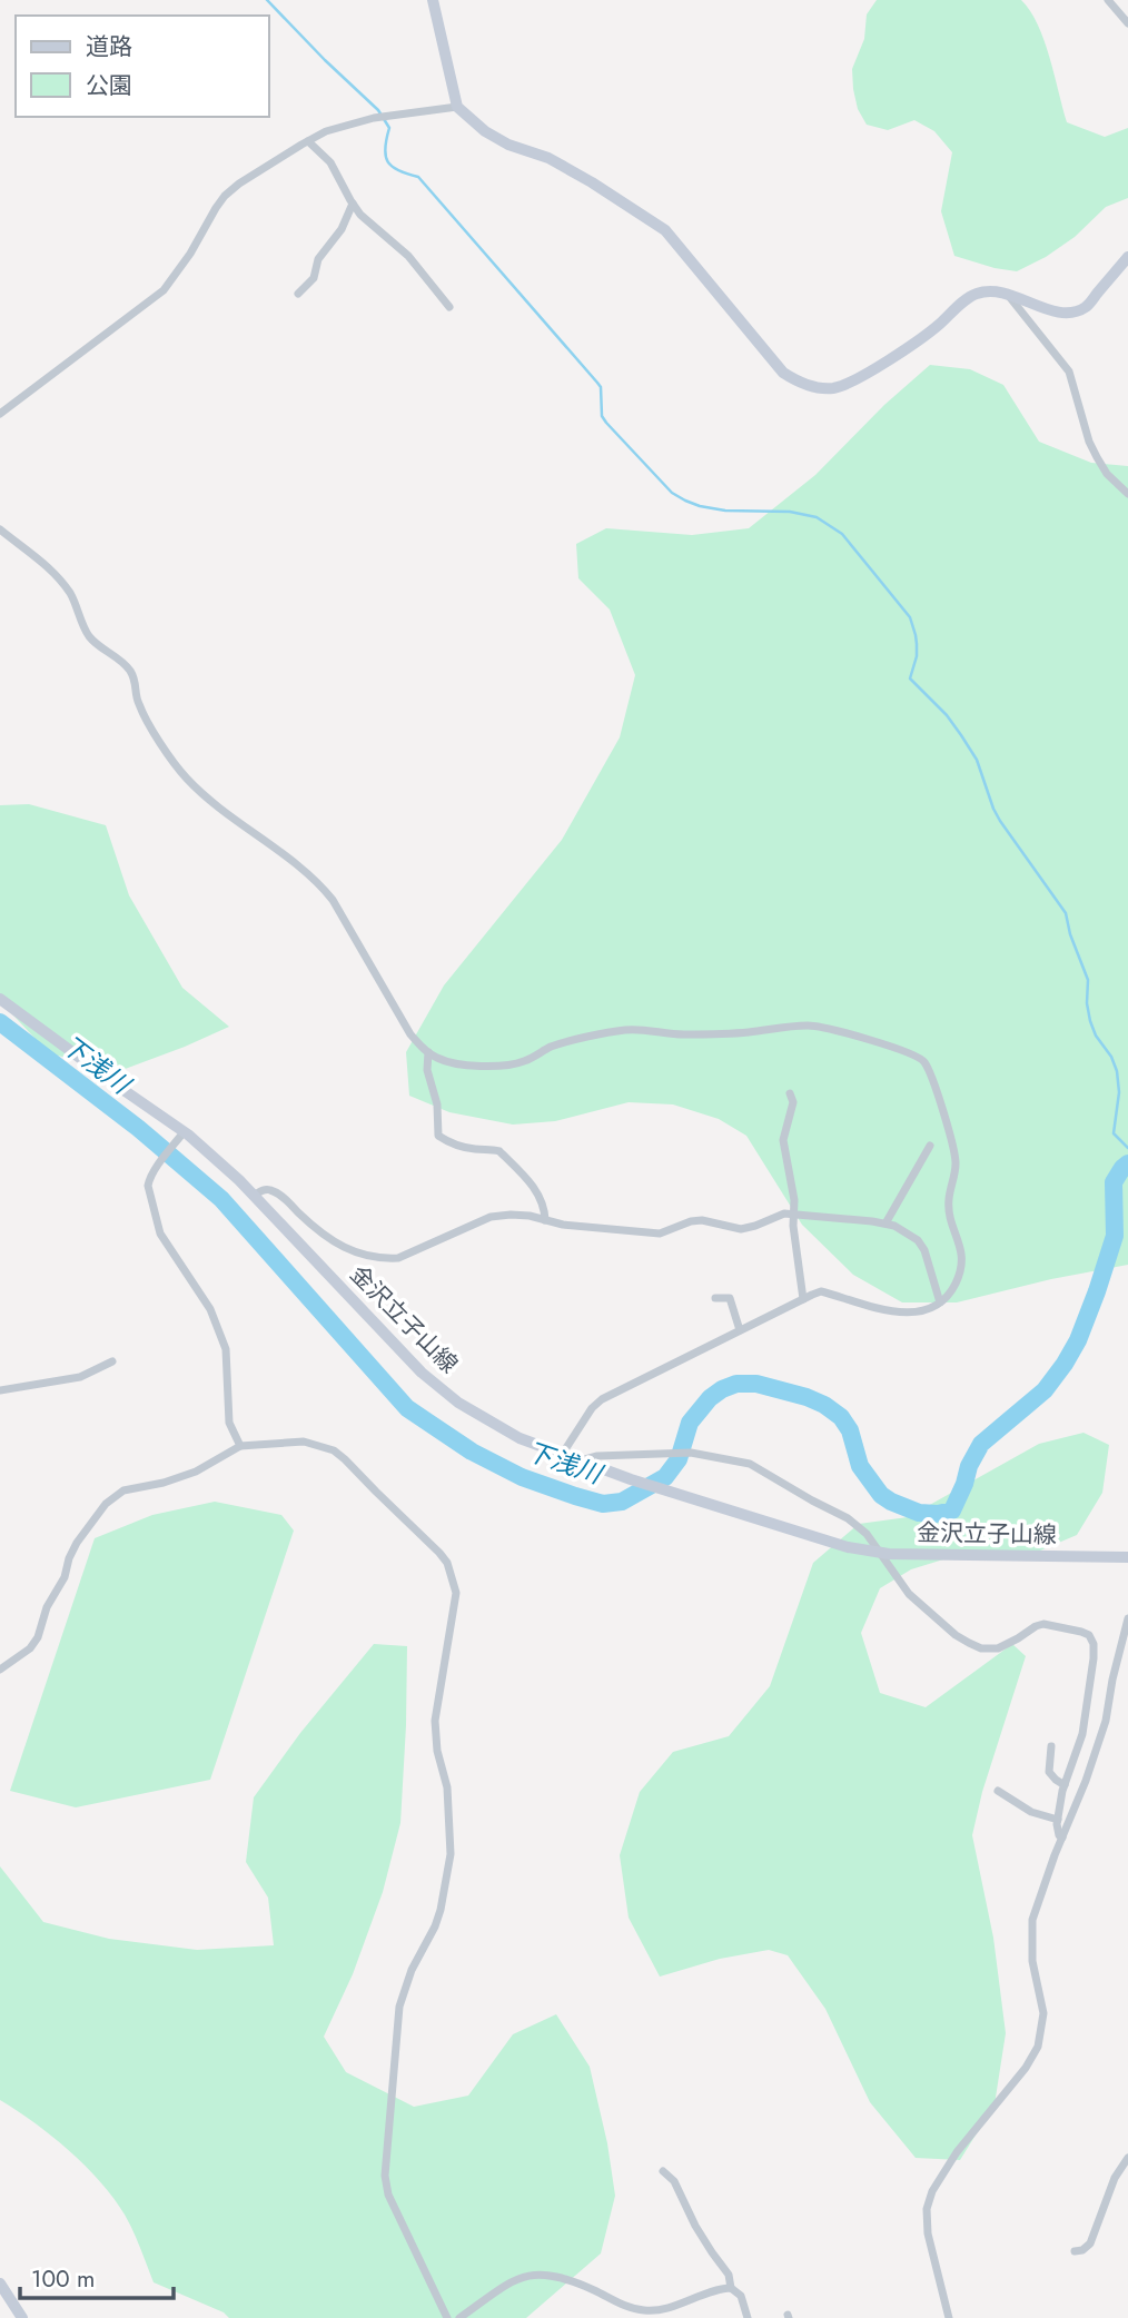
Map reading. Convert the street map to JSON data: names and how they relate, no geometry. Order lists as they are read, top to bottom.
{
  "streets": {
    "street": ["金沢立子山線"]
  },
  "water": ["下浅川"],
  "legend": ["道路", "公園"],
  "scale_bar": "100 m"
}
